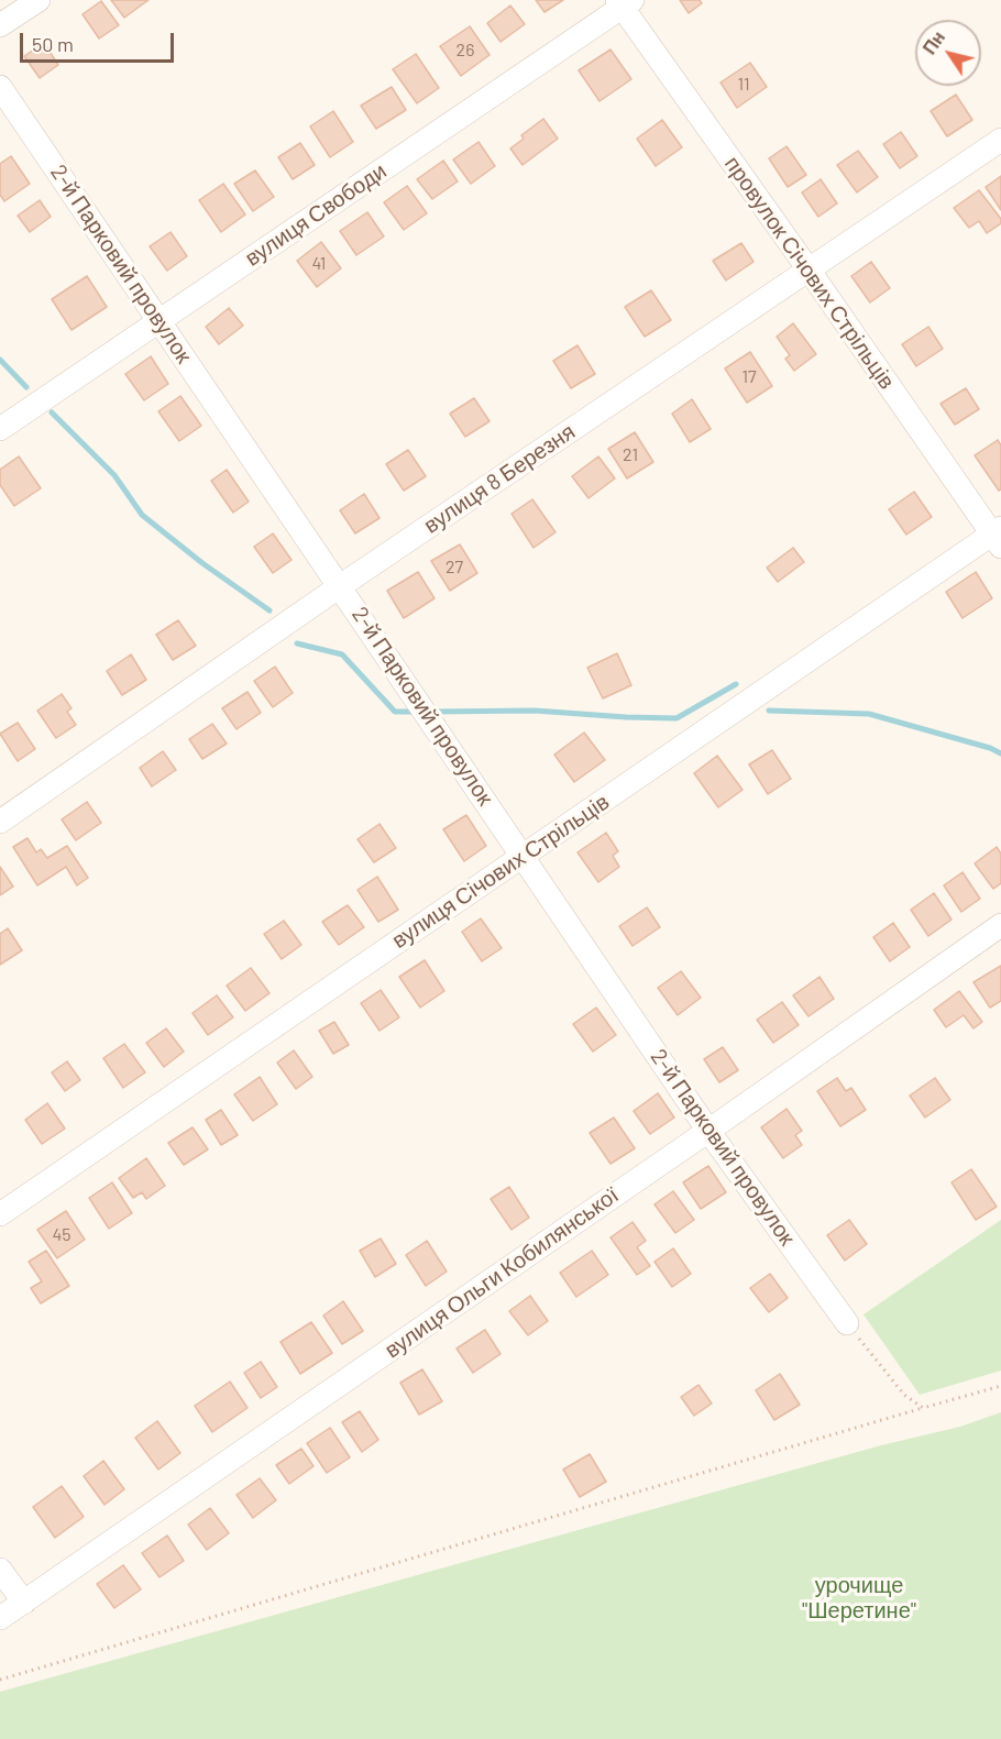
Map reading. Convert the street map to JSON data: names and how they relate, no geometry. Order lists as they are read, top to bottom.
{
  "streets": {
    "street": [
      "вулиця Свободи",
      "2-й Парковий провулок",
      "провулок Січових Стрільців",
      "вулиця 8 Березня",
      "вулиця Січових Стрільців",
      "вулиця Ольги Кобилянської"
    ]
  },
  "crossings": [
    ["вулиця Свободи", "2-й Парковий провулок"],
    ["вулиця Свободи", "провулок Січових Стрільців"],
    ["2-й Парковий провулок", "вулиця 8 Березня"],
    ["2-й Парковий провулок", "вулиця Січових Стрільців"],
    ["2-й Парковий провулок", "вулиця Ольги Кобилянської"],
    ["провулок Січових Стрільців", "вулиця 8 Березня"],
    ["провулок Січових Стрільців", "вулиця Січових Стрільців"]
  ],
  "parks": ["урочище \"Шеретине\""],
  "house_numbers": [
    "26",
    "11",
    "41",
    "17",
    "21",
    "27",
    "45"
  ],
  "scale_bar": "50 m",
  "north": "top left"
}
